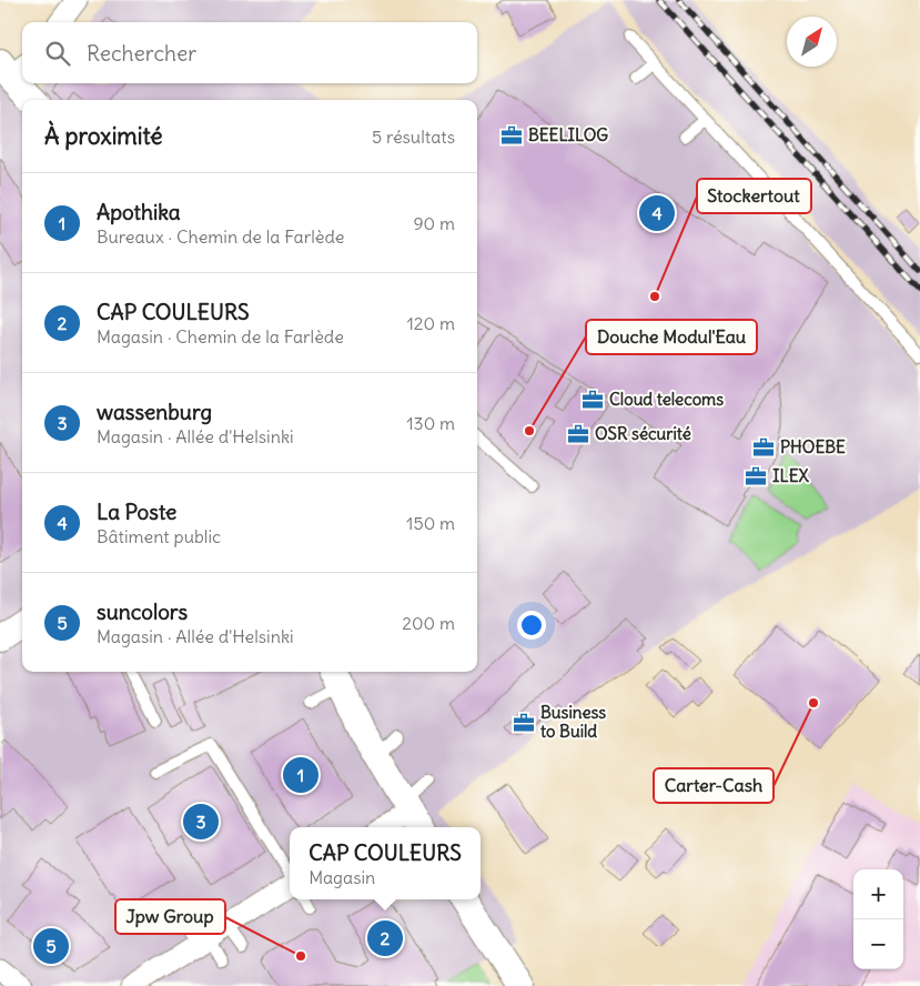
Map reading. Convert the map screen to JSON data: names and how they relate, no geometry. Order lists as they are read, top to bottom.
{
  "places": {
    "office": [
      "BEELILOG",
      "Cloud telecoms",
      "OSR sécurité",
      "PHOEBE",
      "ILEX",
      "Business to Build"
    ],
    "other": [
      "Stockertout",
      "Douche Modul'Eau",
      "Carter-Cash",
      "Jpw Group"
    ]
  },
  "north": "top right",
  "page": {
    "search": "Rechercher",
    "heading": ["À proximité", "5 résultats"],
    "list": [
      {
        "mark": "1",
        "name": "Apothika",
        "note": "Bureaux · Chemin de la Farlède",
        "value": "90 m"
      },
      {
        "mark": "2",
        "name": "CAP COULEURS",
        "note": "Magasin · Chemin de la Farlède",
        "value": "120 m"
      },
      {
        "mark": "3",
        "name": "wassenburg",
        "note": "Magasin · Allée d'Helsinki",
        "value": "130 m"
      },
      {
        "mark": "4",
        "name": "La Poste",
        "note": "Bâtiment public",
        "value": "150 m"
      },
      {
        "mark": "5",
        "name": "suncolors",
        "note": "Magasin · Allée d'Helsinki",
        "value": "200 m"
      }
    ],
    "pins": [
      "4",
      "1",
      "3",
      "2",
      "5"
    ],
    "popup": ["CAP COULEURS", "Magasin"],
    "map_buttons": ["+", "−"]
  }
}
